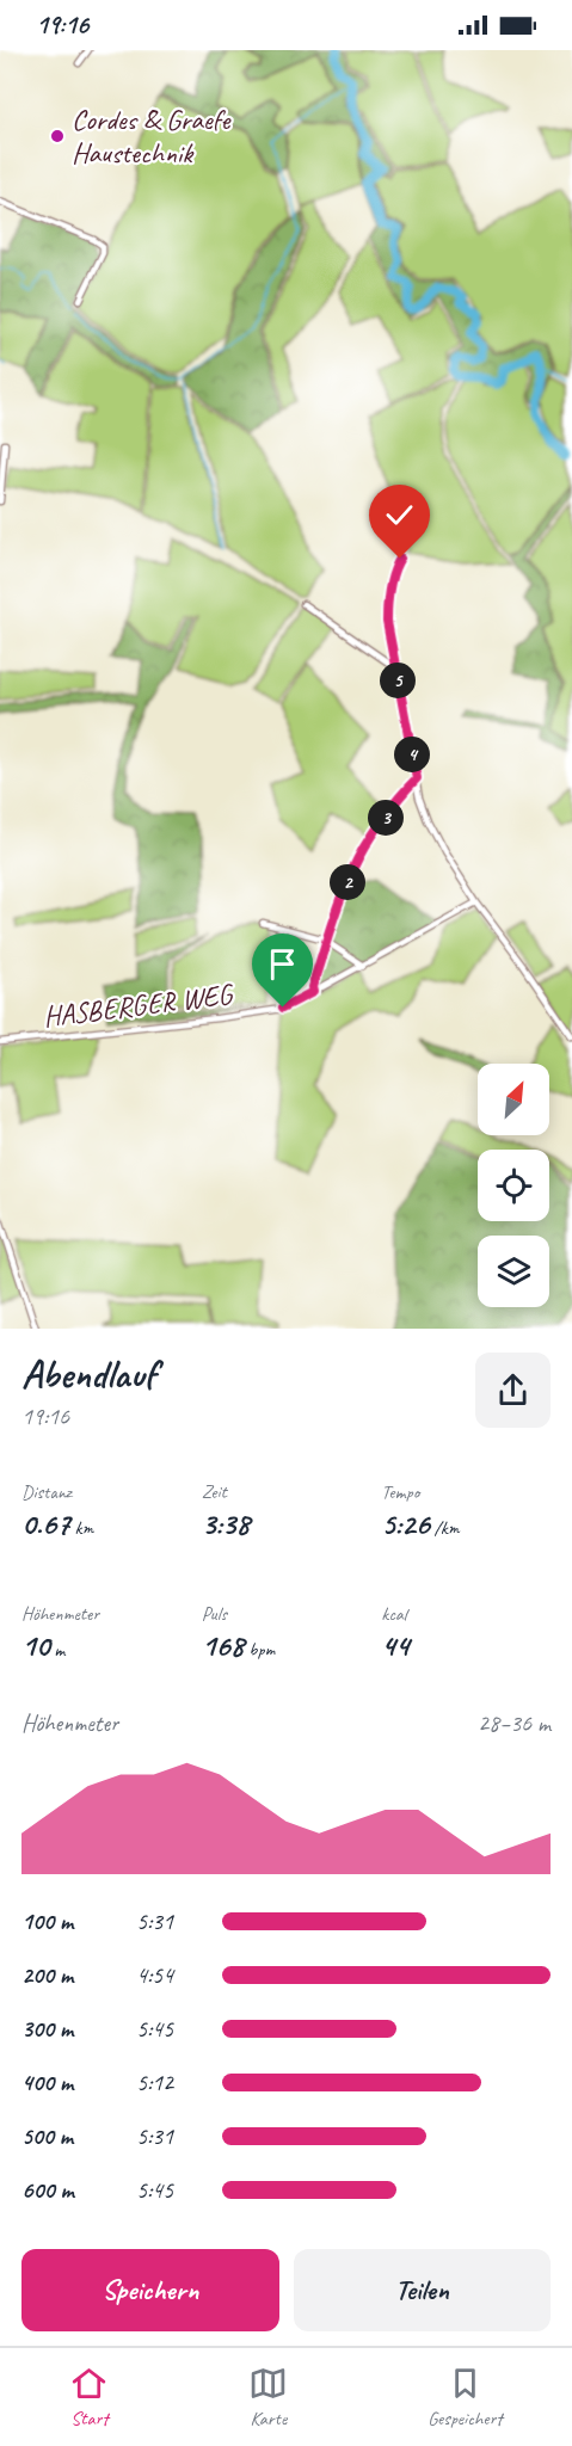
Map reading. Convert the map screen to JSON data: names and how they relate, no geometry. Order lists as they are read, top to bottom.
{
  "streets": {
    "street": ["HASBERGER WEG"]
  },
  "places": ["Cordes & Graefe Haustechnik"],
  "north": "top right",
  "page": {
    "status": "19:16",
    "pins": [
      "5",
      "4",
      "3",
      "2"
    ],
    "heading": ["Abendlauf", "19:16"],
    "stats": [
      ["Distanz", "0.67 km"],
      ["Zeit", "3:38"],
      ["Tempo", "5:26 /km"],
      ["Höhenmeter", "10 m"],
      ["Puls", "168 bpm"],
      ["kcal", "44"]
    ],
    "chart": ["Höhenmeter", "28–36 m"],
    "list": [
      {
        "name": "100 m",
        "note": "5:31"
      },
      {
        "name": "200 m",
        "note": "4:54"
      },
      {
        "name": "300 m",
        "note": "5:45"
      },
      {
        "name": "400 m",
        "note": "5:12"
      },
      {
        "name": "500 m",
        "note": "5:31"
      },
      {
        "name": "600 m",
        "note": "5:45"
      }
    ],
    "buttons": ["Speichern", "Teilen"],
    "tabs": ["Start", "Karte", "Gespeichert"]
  }
}
